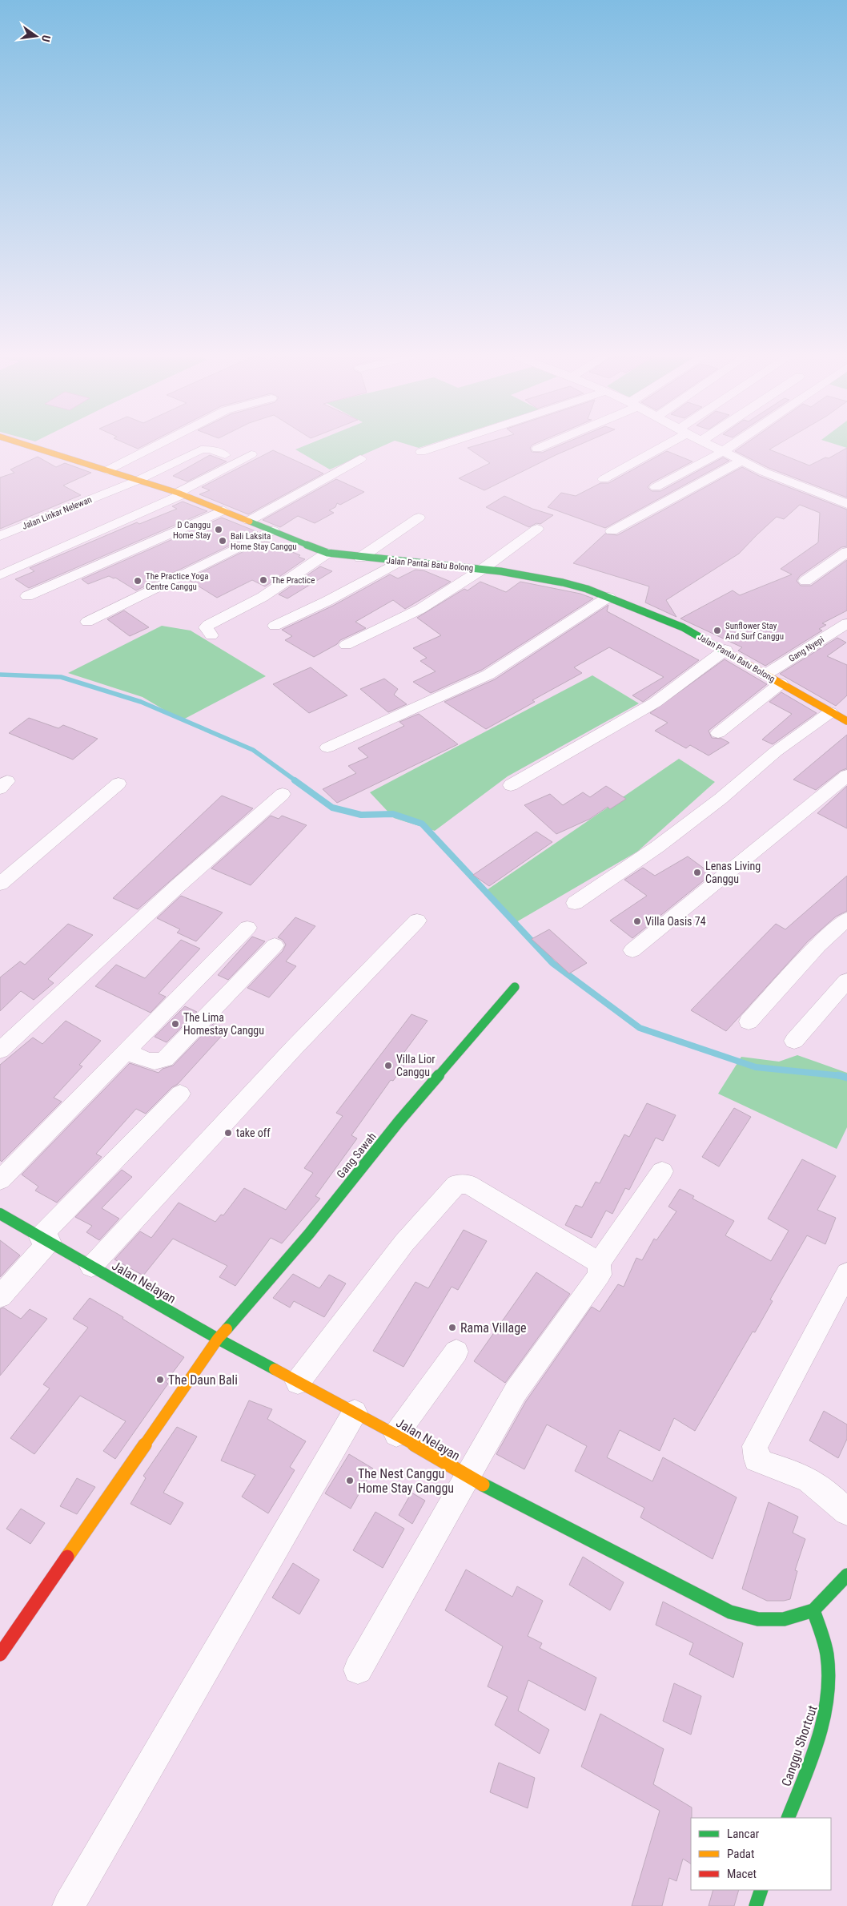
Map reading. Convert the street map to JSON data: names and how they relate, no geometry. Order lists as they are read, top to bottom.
{
  "streets": {
    "street": [
      "Jalan Linkar Nelewan",
      "Jalan Pantai Batu Bolong",
      "Gang Nyepi",
      "Gang Sawah",
      "Jalan Nelayan",
      "Canggu Shortcut"
    ]
  },
  "crossings": [
    ["Jalan Linkar Nelewan", "Jalan Pantai Batu Bolong"],
    ["Jalan Pantai Batu Bolong", "Gang Nyepi"],
    ["Gang Sawah", "Jalan Nelayan"],
    ["Jalan Nelayan", "Canggu Shortcut"]
  ],
  "places": [
    "D Canggu Home Stay",
    "Bali Laksita Home Stay Canggu",
    "The Practice",
    "The Practice Yoga Centre Canggu",
    "Sunflower Stay And Surf Canggu",
    "Lenas Living Canggu",
    "Villa Oasis 74",
    "The Lima Homestay Canggu",
    "Villa Lior Canggu",
    "take off",
    "Rama Village",
    "The Daun Bali",
    "The Nest Canggu Home Stay Canggu"
  ],
  "legend": ["Lancar", "Padat", "Macet"],
  "north": "right"
}
